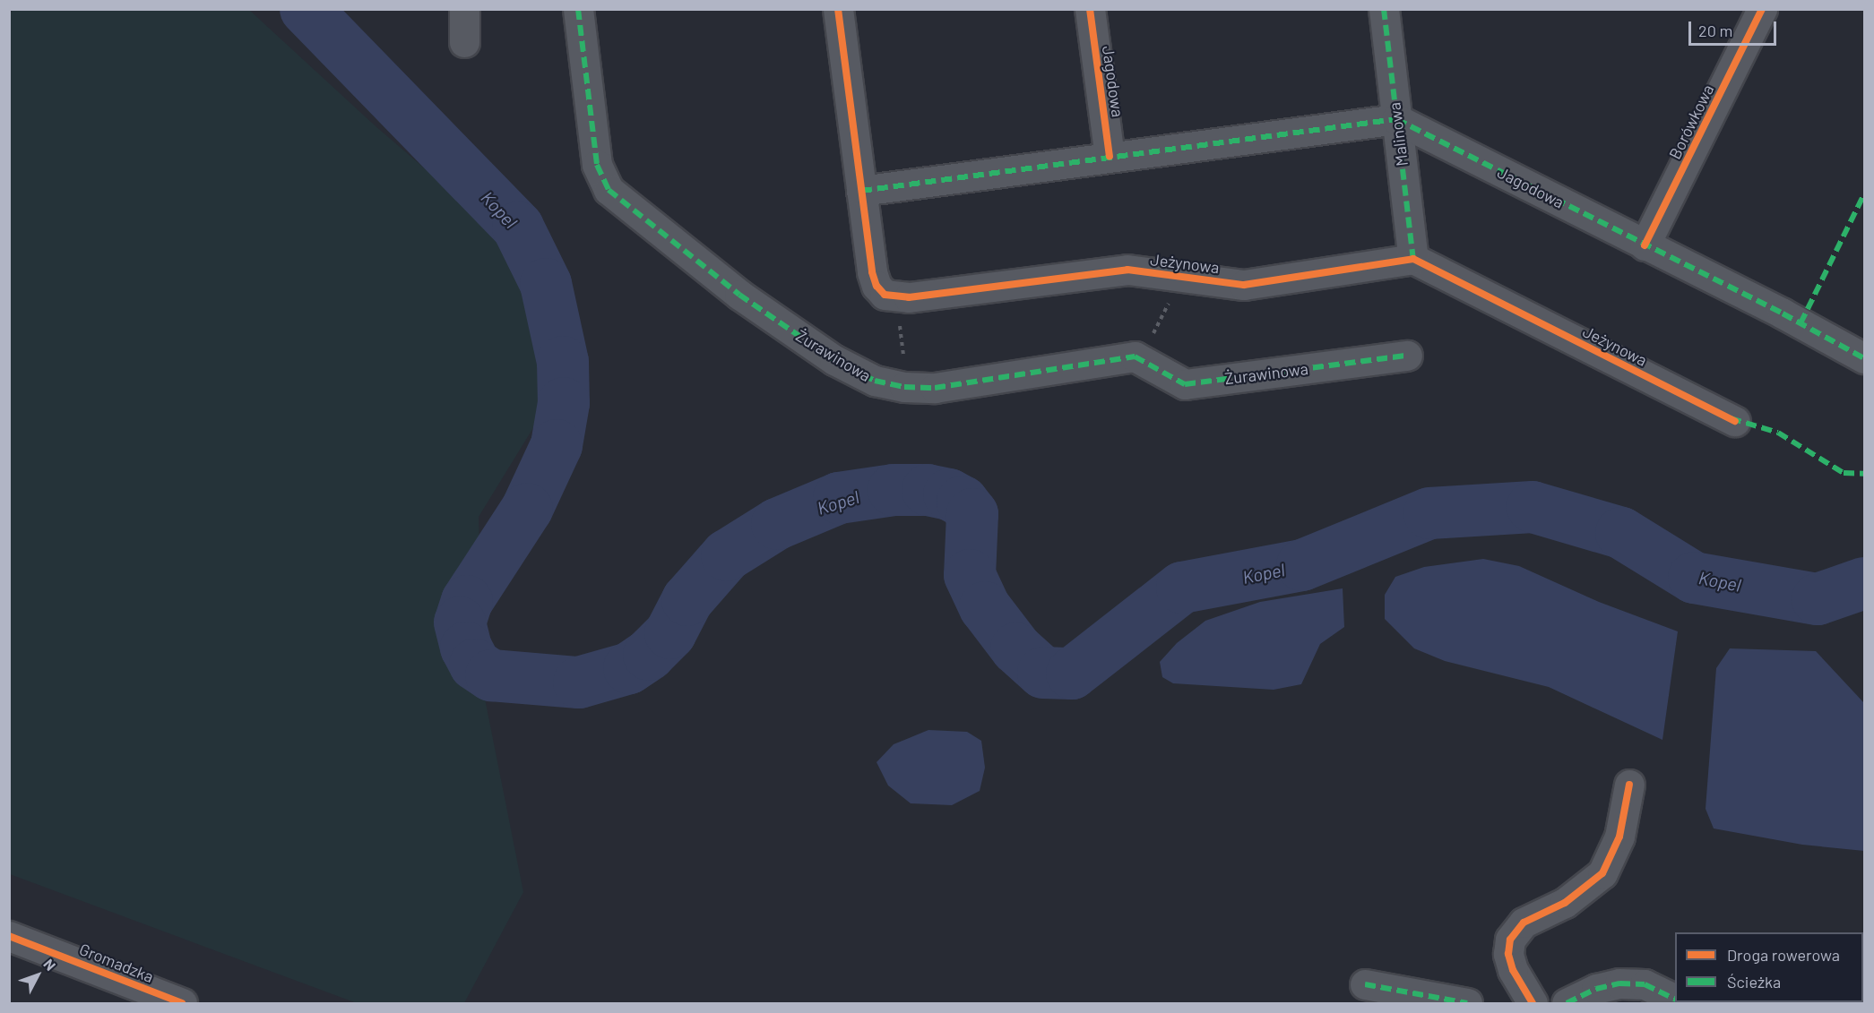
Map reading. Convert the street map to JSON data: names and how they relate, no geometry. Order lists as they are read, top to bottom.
{
  "streets": {
    "street": [
      "Jagodowa",
      "Borówkowa",
      "Malinowa",
      "Jeżynowa",
      "Żurawinowa",
      "Gromadzka"
    ]
  },
  "crossings": [
    ["Jagodowa", "Borówkowa"],
    ["Jagodowa", "Malinowa"],
    ["Malinowa", "Jeżynowa"]
  ],
  "water": ["Kopel"],
  "legend": ["Droga rowerowa", "Ścieżka"],
  "scale_bar": "20 m",
  "north": "top right"
}
